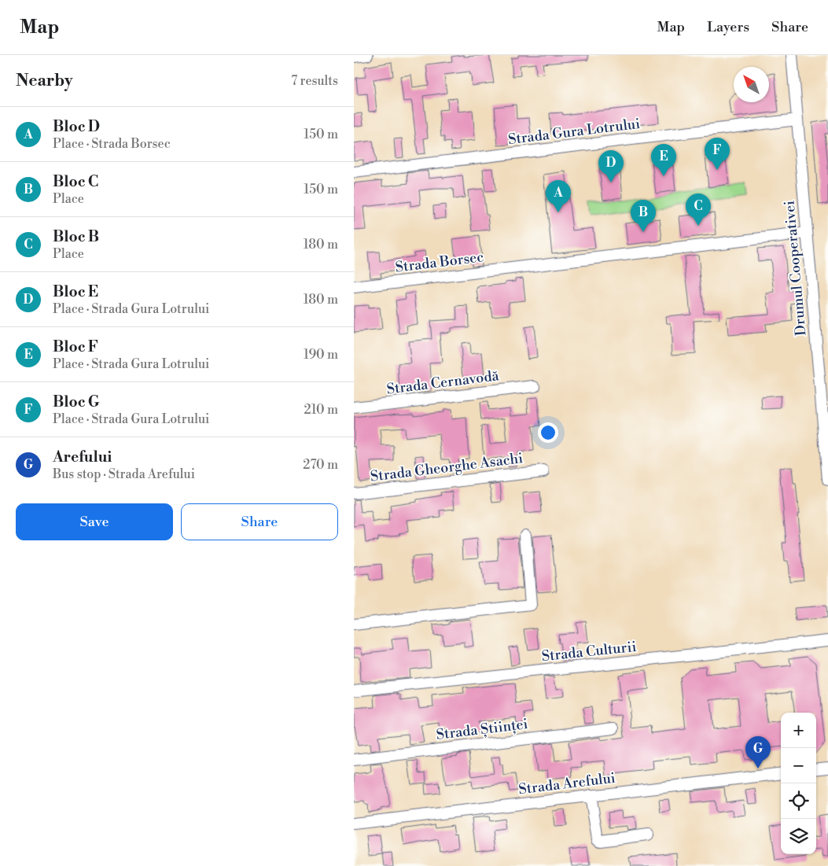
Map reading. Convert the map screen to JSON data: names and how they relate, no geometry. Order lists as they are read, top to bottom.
{
  "streets": {
    "street": [
      "Strada Gura Lotrului",
      "Strada Borsec",
      "Drumul Cooperativei",
      "Strada Cernavodă",
      "Strada Gheorghe Asachi",
      "Strada Culturii",
      "Strada Științei",
      "Strada Arefului"
    ]
  },
  "crossings": [
    ["Strada Gura Lotrului", "Drumul Cooperativei"],
    ["Strada Borsec", "Drumul Cooperativei"]
  ],
  "north": "top left",
  "page": {
    "header": "Map",
    "nav": ["Map", "Layers", "Share"],
    "heading": ["Nearby", "7 results"],
    "list": [
      {
        "mark": "A",
        "name": "Bloc D",
        "note": "Place · Strada Borsec",
        "value": "150 m"
      },
      {
        "mark": "B",
        "name": "Bloc C",
        "note": "Place",
        "value": "150 m"
      },
      {
        "mark": "C",
        "name": "Bloc B",
        "note": "Place",
        "value": "180 m"
      },
      {
        "mark": "D",
        "name": "Bloc E",
        "note": "Place · Strada Gura Lotrului",
        "value": "180 m"
      },
      {
        "mark": "E",
        "name": "Bloc F",
        "note": "Place · Strada Gura Lotrului",
        "value": "190 m"
      },
      {
        "mark": "F",
        "name": "Bloc G",
        "note": "Place · Strada Gura Lotrului",
        "value": "210 m"
      },
      {
        "mark": "G",
        "name": "Arefului",
        "note": "Bus stop · Strada Arefului",
        "value": "270 m"
      }
    ],
    "pins": [
      "F",
      "E",
      "D",
      "A",
      "C",
      "B",
      "G"
    ],
    "buttons": ["Save", "Share"],
    "map_buttons": ["+", "−"]
  }
}
